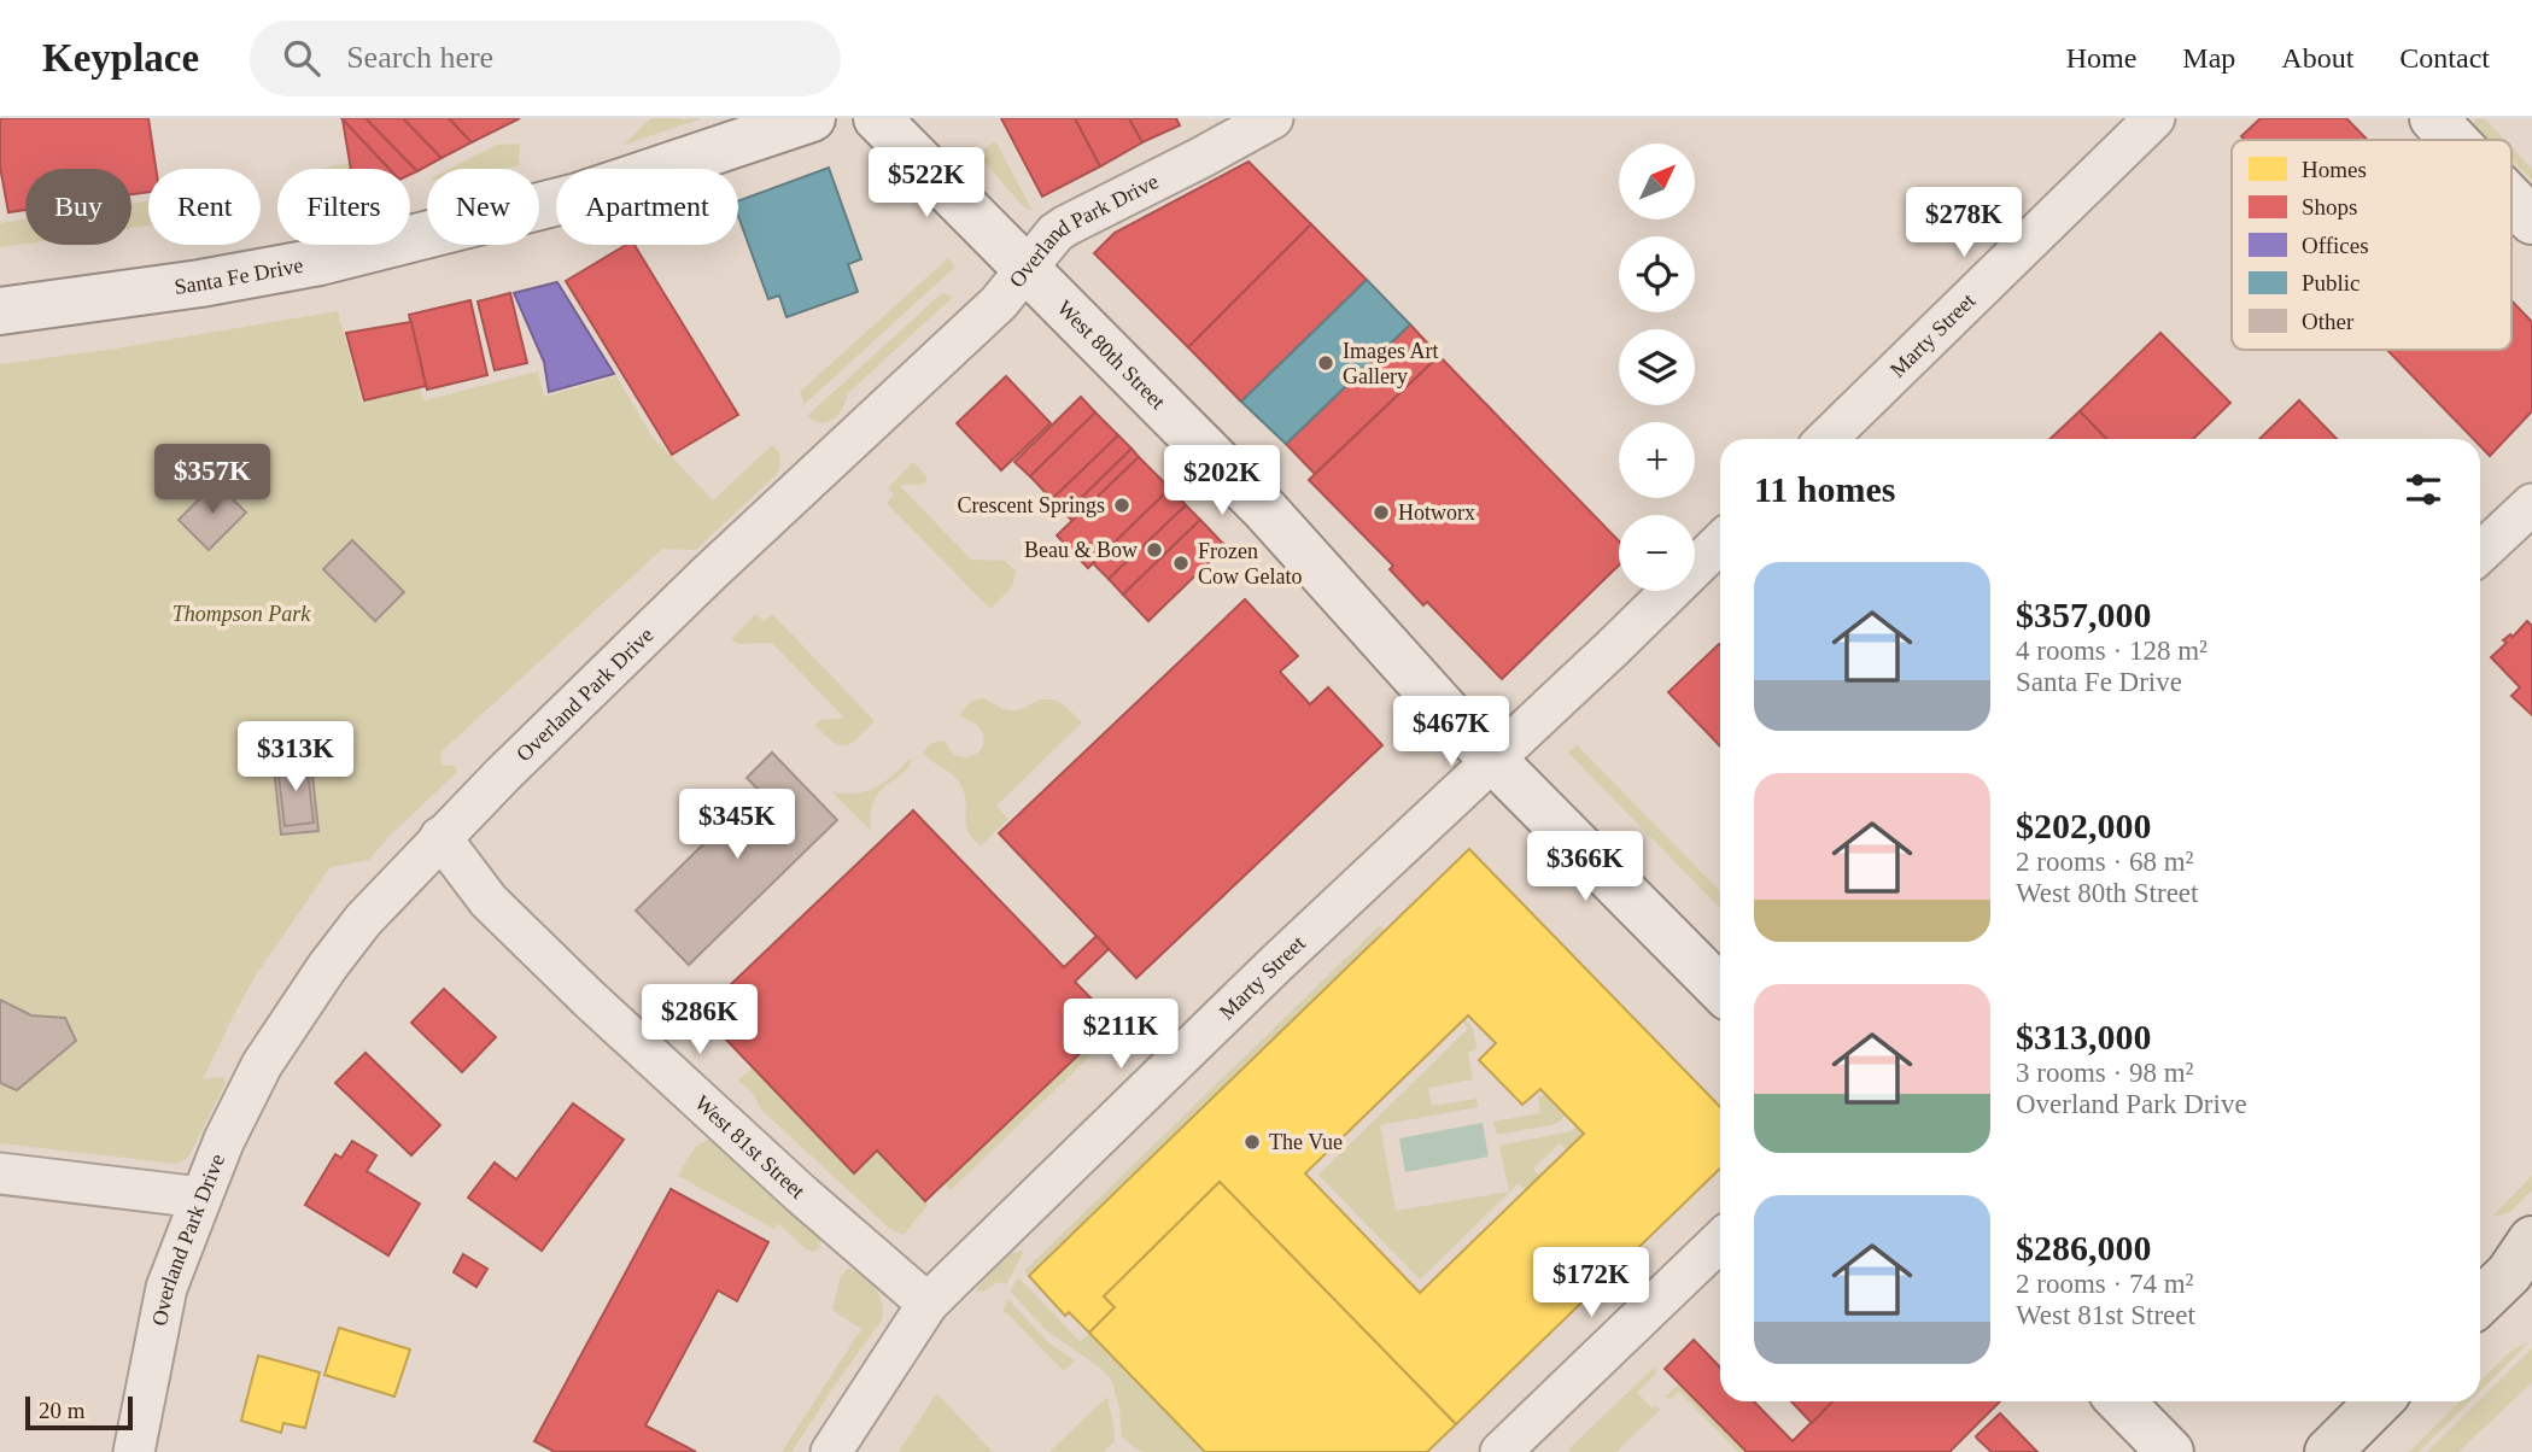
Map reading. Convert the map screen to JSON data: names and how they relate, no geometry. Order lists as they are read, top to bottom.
{
  "streets": {
    "street": [
      "Overland Park Drive",
      "Santa Fe Drive",
      "Marty Street",
      "West 80th Street",
      "West 81st Street"
    ]
  },
  "crossings": [
    ["Overland Park Drive", "West 80th Street"],
    ["Overland Park Drive", "West 81st Street"],
    ["Marty Street", "West 80th Street"],
    ["Marty Street", "West 81st Street"]
  ],
  "parks": ["Thompson Park"],
  "places": [
    "Images Art Gallery",
    "Crescent Springs",
    "Hotworx",
    "Beau & Bow",
    "Frozen Cow Gelato",
    "The Vue"
  ],
  "legend": [
    "Homes",
    "Shops",
    "Offices",
    "Public",
    "Other"
  ],
  "scale_bar": "20 m",
  "north": "top right",
  "page": {
    "header": "Keyplace",
    "search": "Search here",
    "nav": [
      "Home",
      "Map",
      "About",
      "Contact"
    ],
    "map_buttons": ["+", "−"],
    "price": [
      "$522K",
      "$278K",
      "$357K",
      "$202K",
      "$467K",
      "$313K",
      "$345K",
      "$366K",
      "$286K",
      "$211K",
      "$172K"
    ],
    "chip": [
      "Buy",
      "Rent",
      "Filters",
      "New",
      "Apartment"
    ],
    "heading": "11 homes",
    "list": [
      {
        "name": "$357,000",
        "note": "4 rooms · 128 m² · Santa Fe Drive"
      },
      {
        "name": "$202,000",
        "note": "2 rooms · 68 m² · West 80th Street"
      },
      {
        "name": "$313,000",
        "note": "3 rooms · 98 m² · Overland Park Drive"
      },
      {
        "name": "$286,000",
        "note": "2 rooms · 74 m² · West 81st Street"
      }
    ],
    "scale": "20 m"
  }
}
